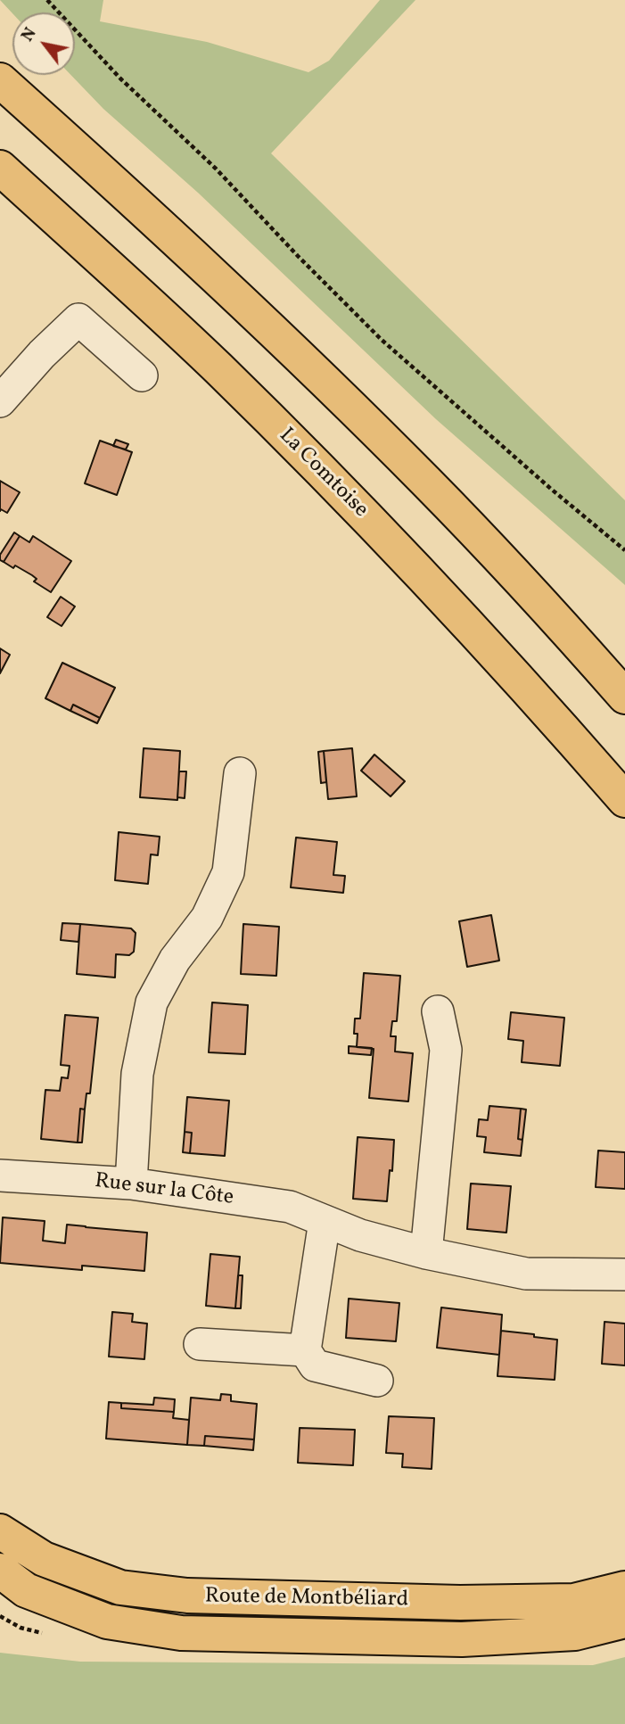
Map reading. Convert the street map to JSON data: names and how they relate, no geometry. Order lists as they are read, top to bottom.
{
  "streets": {
    "main road": ["La Comtoise", "Route de Montbéliard"],
    "street": ["Rue sur la Côte"]
  },
  "north": "top left"
}
